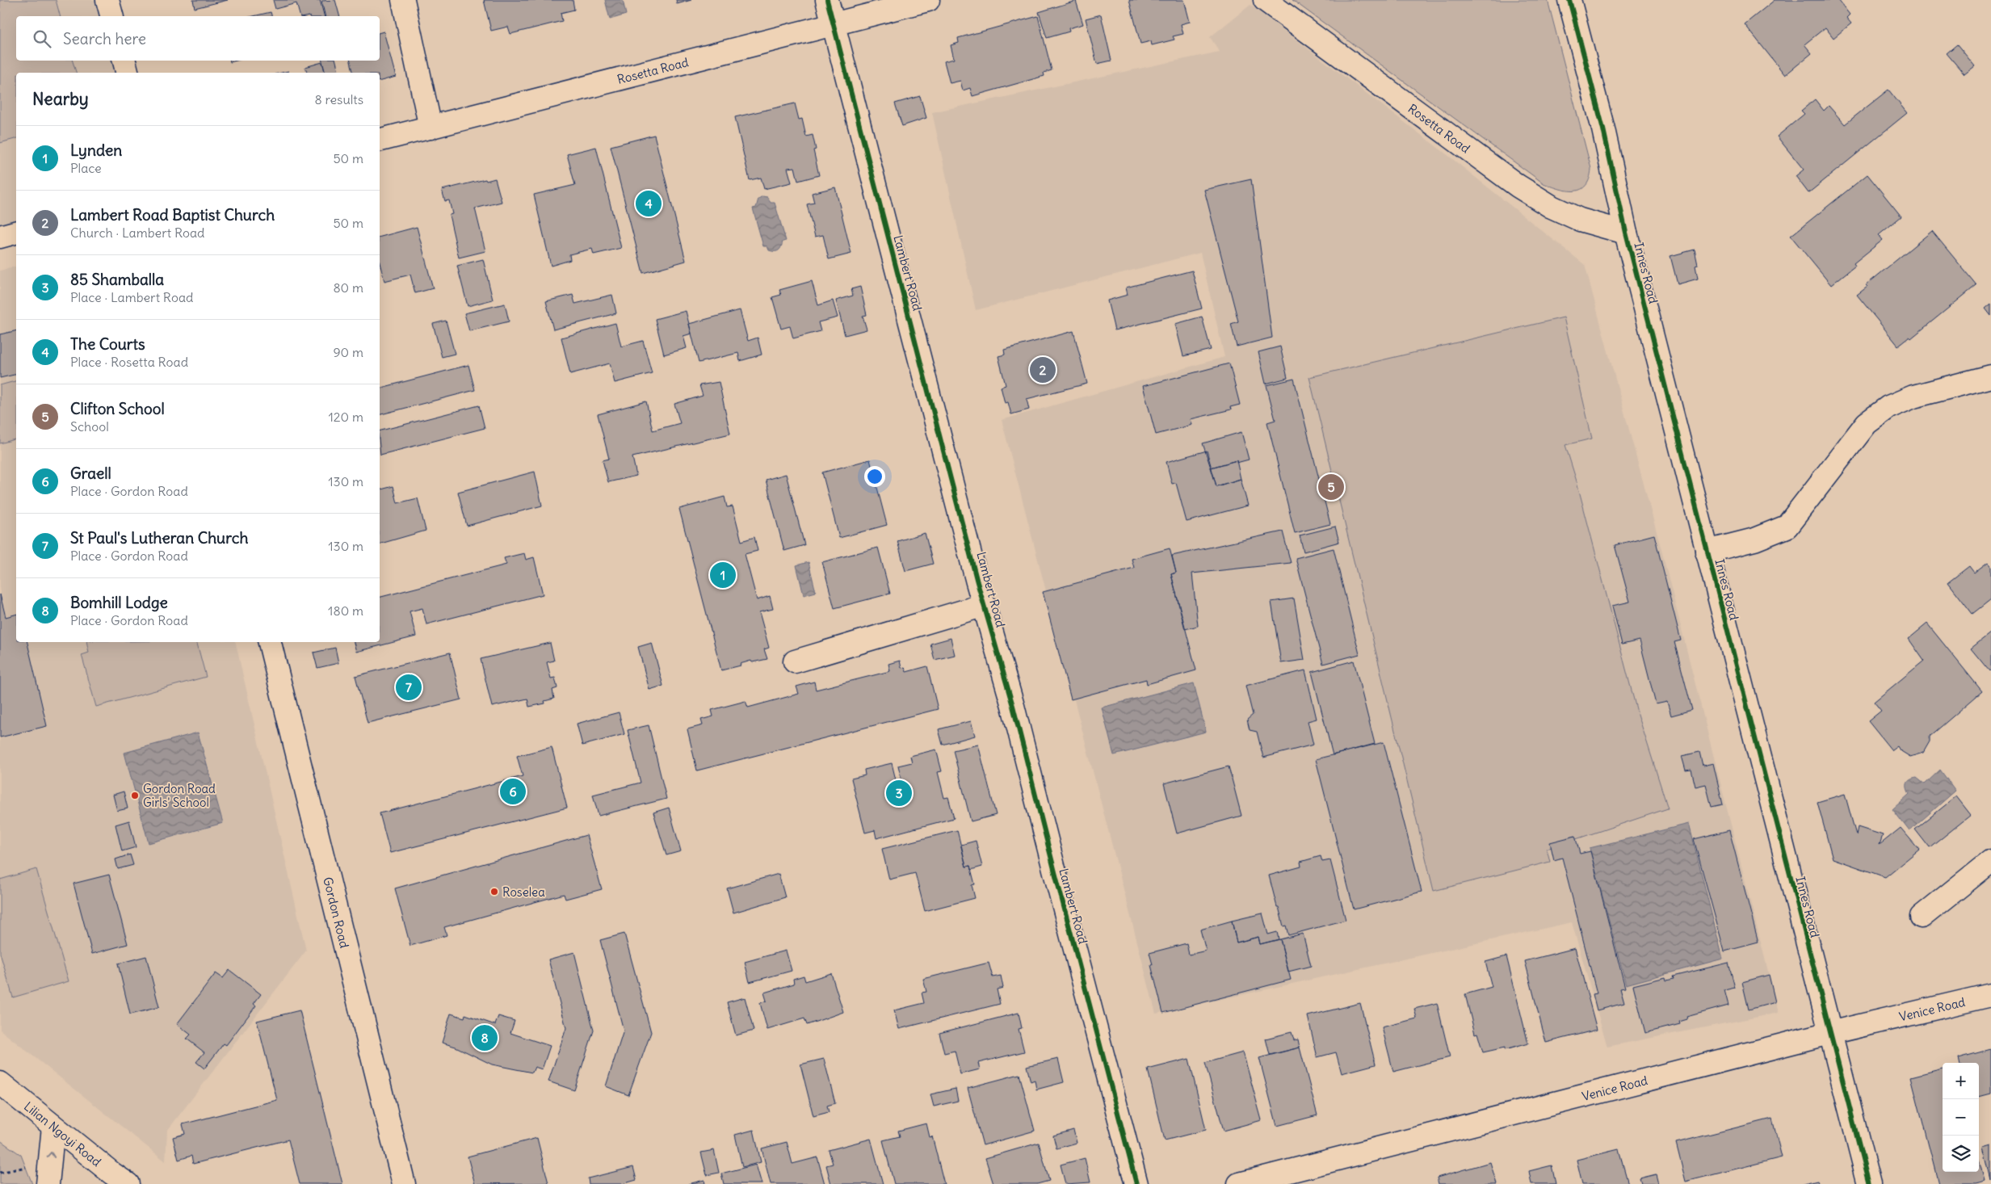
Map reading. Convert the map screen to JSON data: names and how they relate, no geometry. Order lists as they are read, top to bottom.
{
  "streets": {
    "street": [
      "Rosetta Road",
      "Lambert Road",
      "Innes Road",
      "Gordon Road",
      "Venice Road",
      "Lilian Ngoyi Road"
    ]
  },
  "crossings": [
    ["Rosetta Road", "Lambert Road"],
    ["Rosetta Road", "Innes Road"],
    ["Innes Road", "Venice Road"]
  ],
  "places": ["Gordon Road Girls' School", "Roselea"],
  "page": {
    "search": "Search here",
    "heading": ["Nearby", "8 results"],
    "list": [
      {
        "mark": "1",
        "name": "Lynden",
        "note": "Place",
        "value": "50 m"
      },
      {
        "mark": "2",
        "name": "Lambert Road Baptist Church",
        "note": "Church · Lambert Road",
        "value": "50 m"
      },
      {
        "mark": "3",
        "name": "85 Shamballa",
        "note": "Place · Lambert Road",
        "value": "80 m"
      },
      {
        "mark": "4",
        "name": "The Courts",
        "note": "Place · Rosetta Road",
        "value": "90 m"
      },
      {
        "mark": "5",
        "name": "Clifton School",
        "note": "School",
        "value": "120 m"
      },
      {
        "mark": "6",
        "name": "Graell",
        "note": "Place · Gordon Road",
        "value": "130 m"
      },
      {
        "mark": "7",
        "name": "St Paul's Lutheran Church",
        "note": "Place · Gordon Road",
        "value": "130 m"
      },
      {
        "mark": "8",
        "name": "Bomhill Lodge",
        "note": "Place · Gordon Road",
        "value": "180 m"
      }
    ],
    "pins": [
      "4",
      "2",
      "5",
      "1",
      "7",
      "6",
      "3",
      "8"
    ],
    "map_buttons": ["+", "−"]
  }
}
